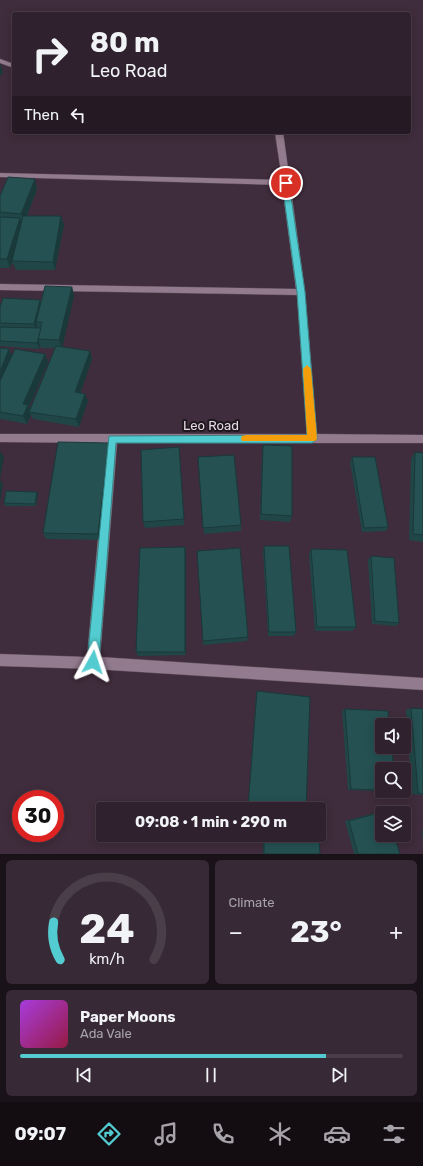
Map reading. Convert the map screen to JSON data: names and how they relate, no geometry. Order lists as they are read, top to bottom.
{
  "streets": {
    "street": ["Leo Road"]
  },
  "page": {
    "turn": ["80 m", "Leo Road"],
    "then": "Then",
    "limit": "30",
    "trip": "09:08 · 1 min · 290 m",
    "tile": "Climate",
    "heat": ["−", "23°", "+"],
    "song": ["Paper Moons", "Ada Vale"],
    "tabs": "09:07",
    "gauge": ["24", "km/h"]
  }
}
